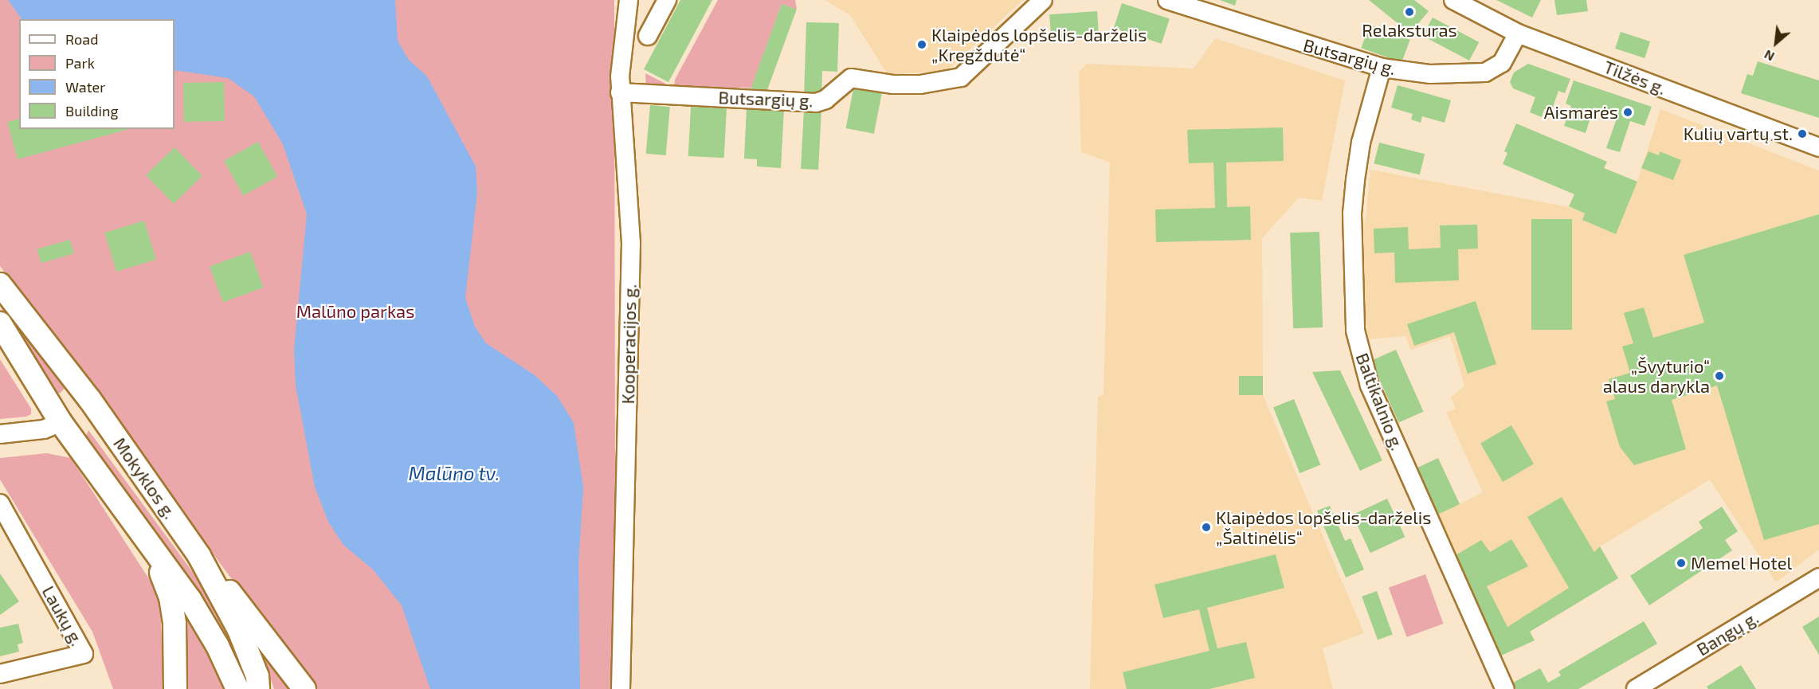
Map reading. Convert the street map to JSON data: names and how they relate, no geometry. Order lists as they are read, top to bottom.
{
  "streets": {
    "main road": ["Mokyklos g."],
    "street": [
      "Butsargių g.",
      "Tilžės g.",
      "Kooperacijos g.",
      "Baltikalnio g.",
      "Laukų g.",
      "Bangų g."
    ]
  },
  "crossings": [
    ["Butsargių g.", "Tilžės g."],
    ["Butsargių g.", "Kooperacijos g."],
    ["Butsargių g.", "Baltikalnio g."]
  ],
  "water": ["Malūno tv."],
  "parks": ["Malūno parkas"],
  "places": [
    "Relaksturas",
    "Klaipėdos lopšelis-darželis „Kregždutė“",
    "Aismarės",
    "Kulių vartų st.",
    "„Švyturio“ alaus darykla",
    "Klaipėdos lopšelis-darželis „Šaltinėlis“",
    "Memel Hotel"
  ],
  "legend": [
    "Road",
    "Park",
    "Water",
    "Building"
  ],
  "north": "bottom left"
}
